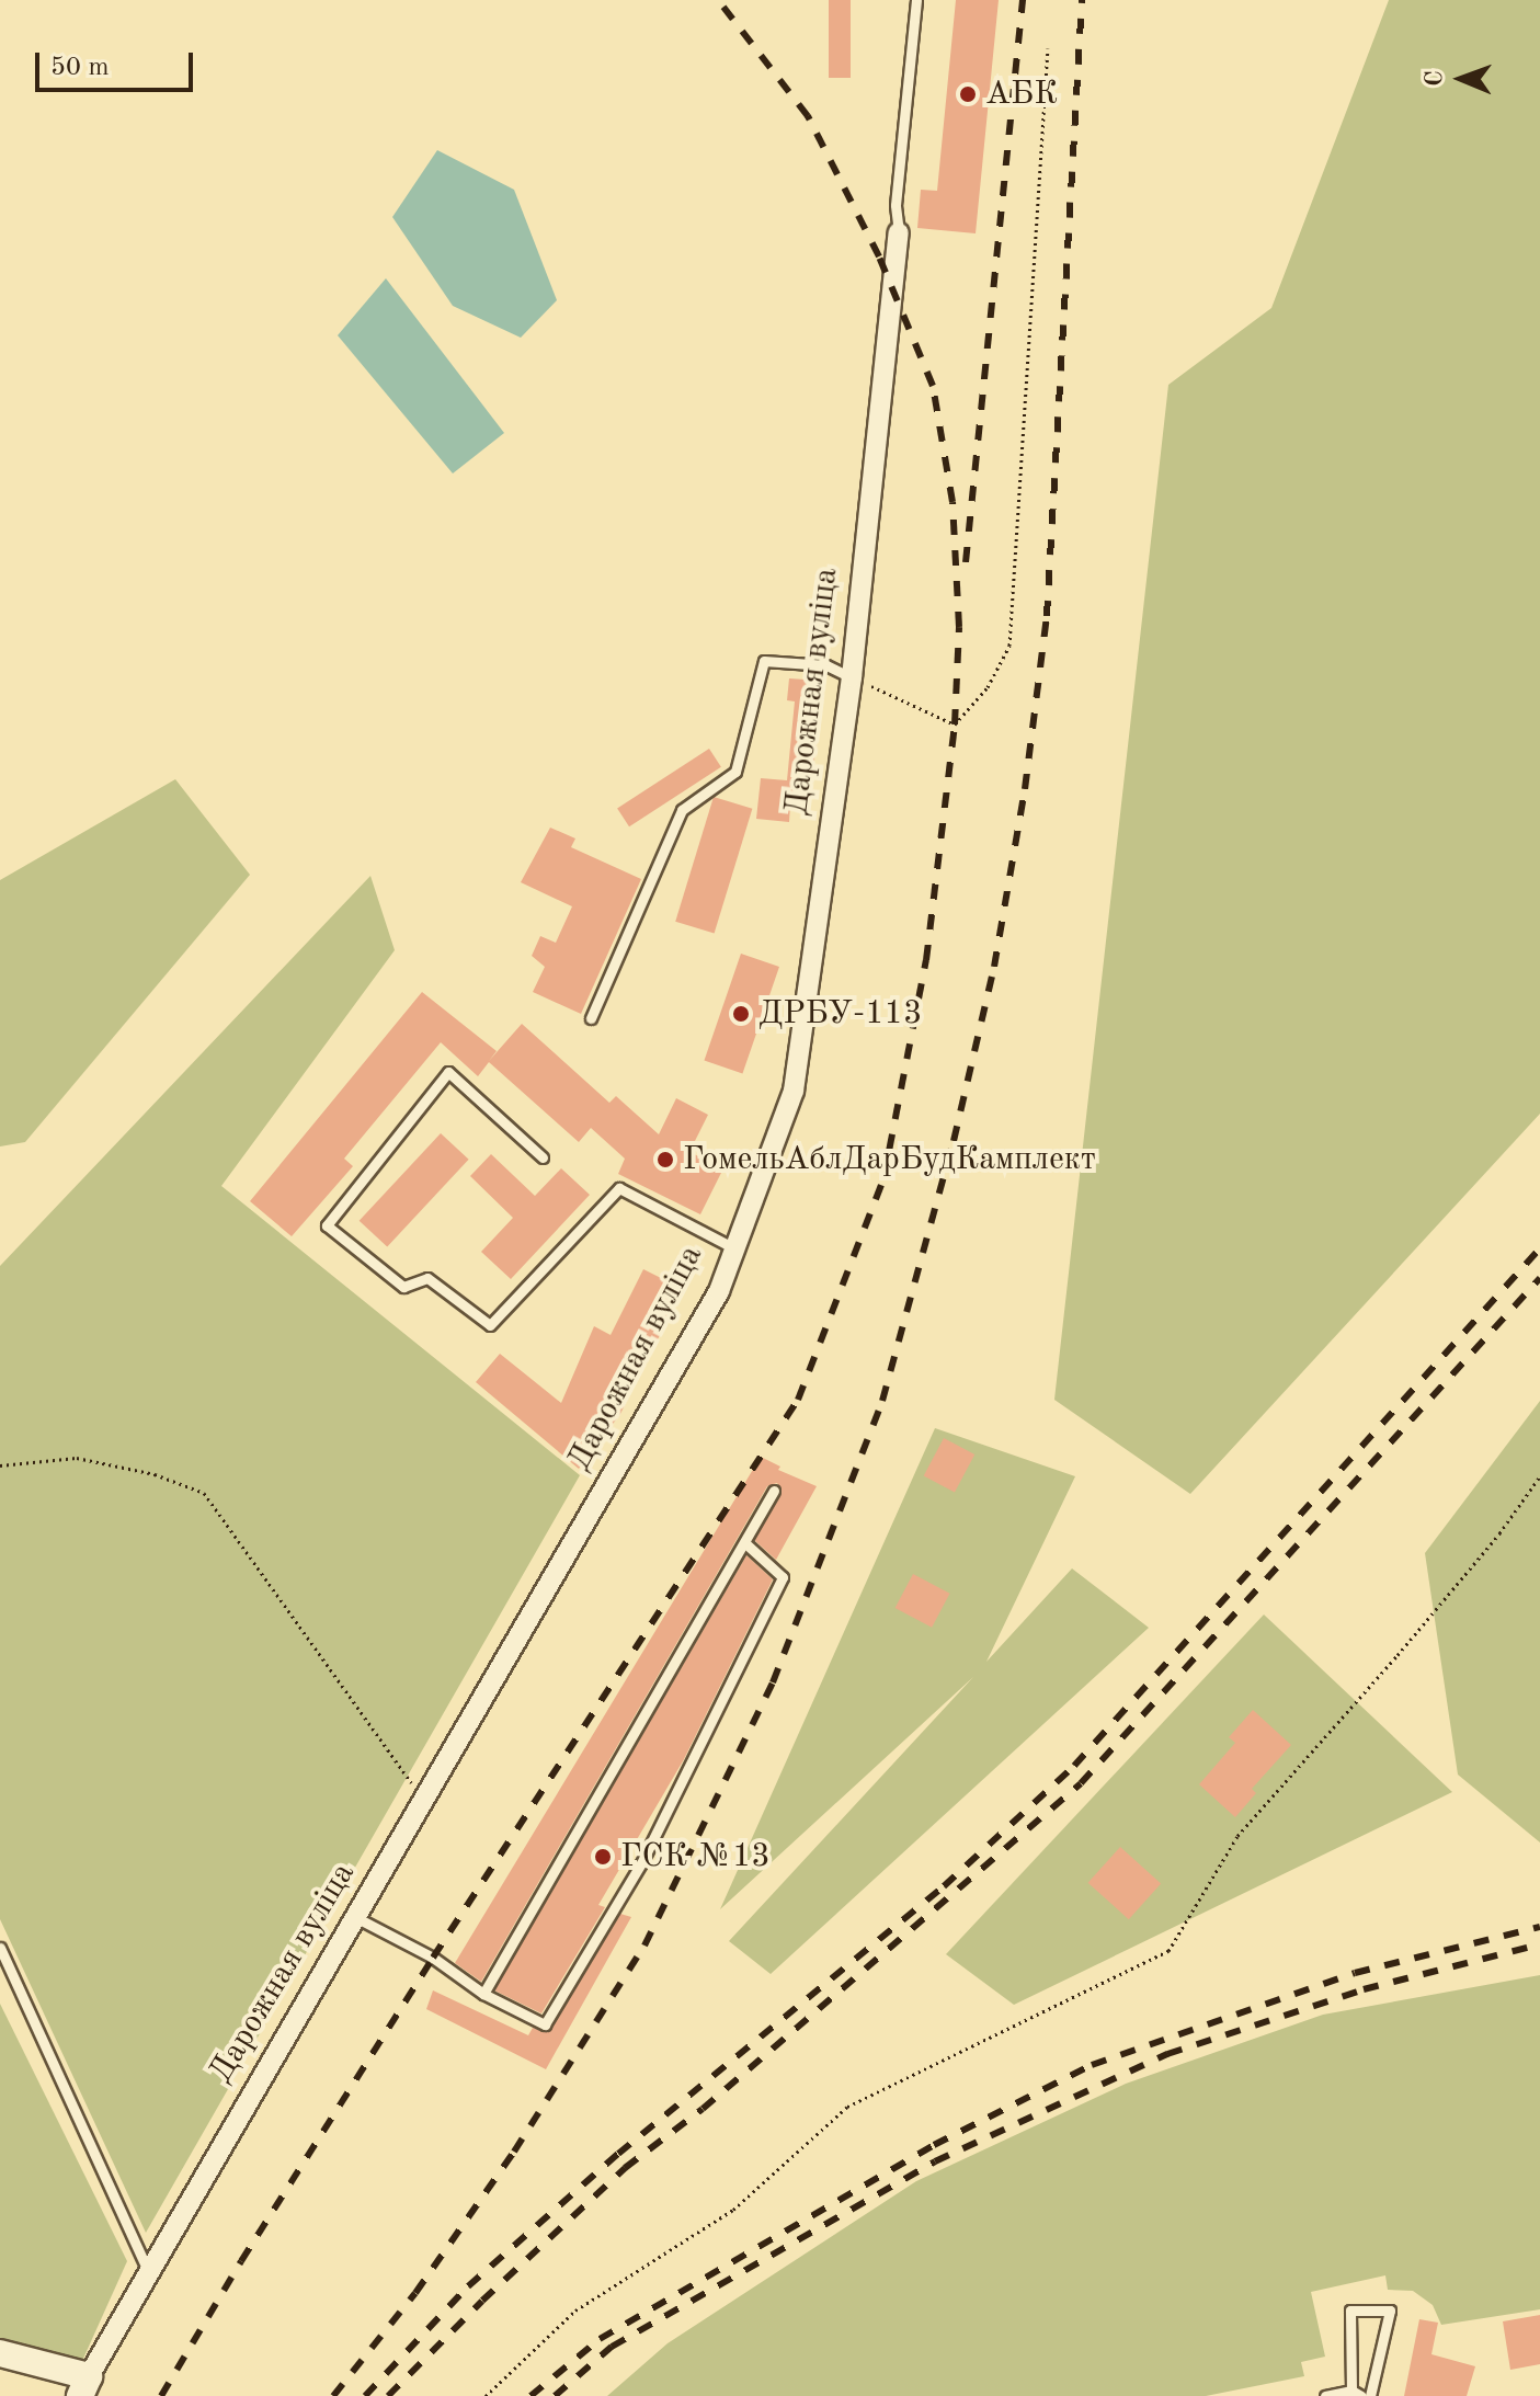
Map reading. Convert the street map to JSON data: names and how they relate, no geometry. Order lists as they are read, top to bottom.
{
  "streets": {
    "street": ["Дарожная вуліца"]
  },
  "places": [
    "АБК",
    "ДРБУ-113",
    "ГомельАблДарБудКамплект",
    "ГСК №13"
  ],
  "scale_bar": "50 m",
  "north": "left"
}
